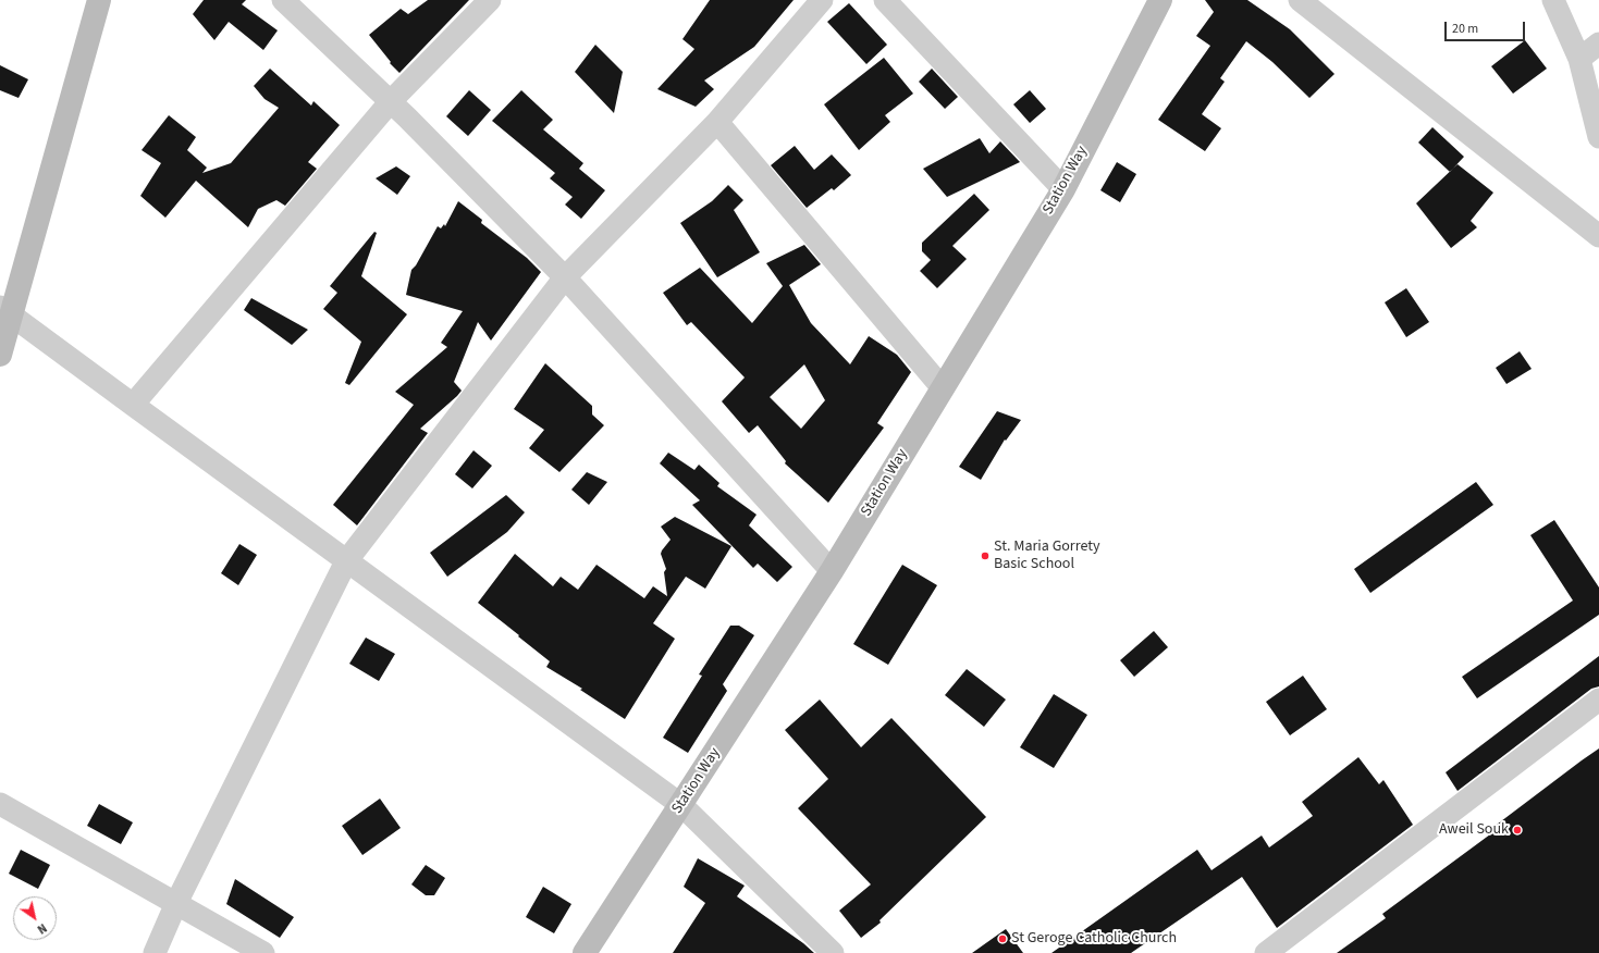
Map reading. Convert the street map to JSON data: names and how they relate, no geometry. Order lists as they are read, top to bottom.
{
  "streets": {
    "main road": ["Station Way"]
  },
  "places": ["St. Maria Gorrety Basic School", "Aweil Souk", "St Geroge Catholic Church"],
  "scale_bar": "20 m",
  "north": "bottom right"
}
